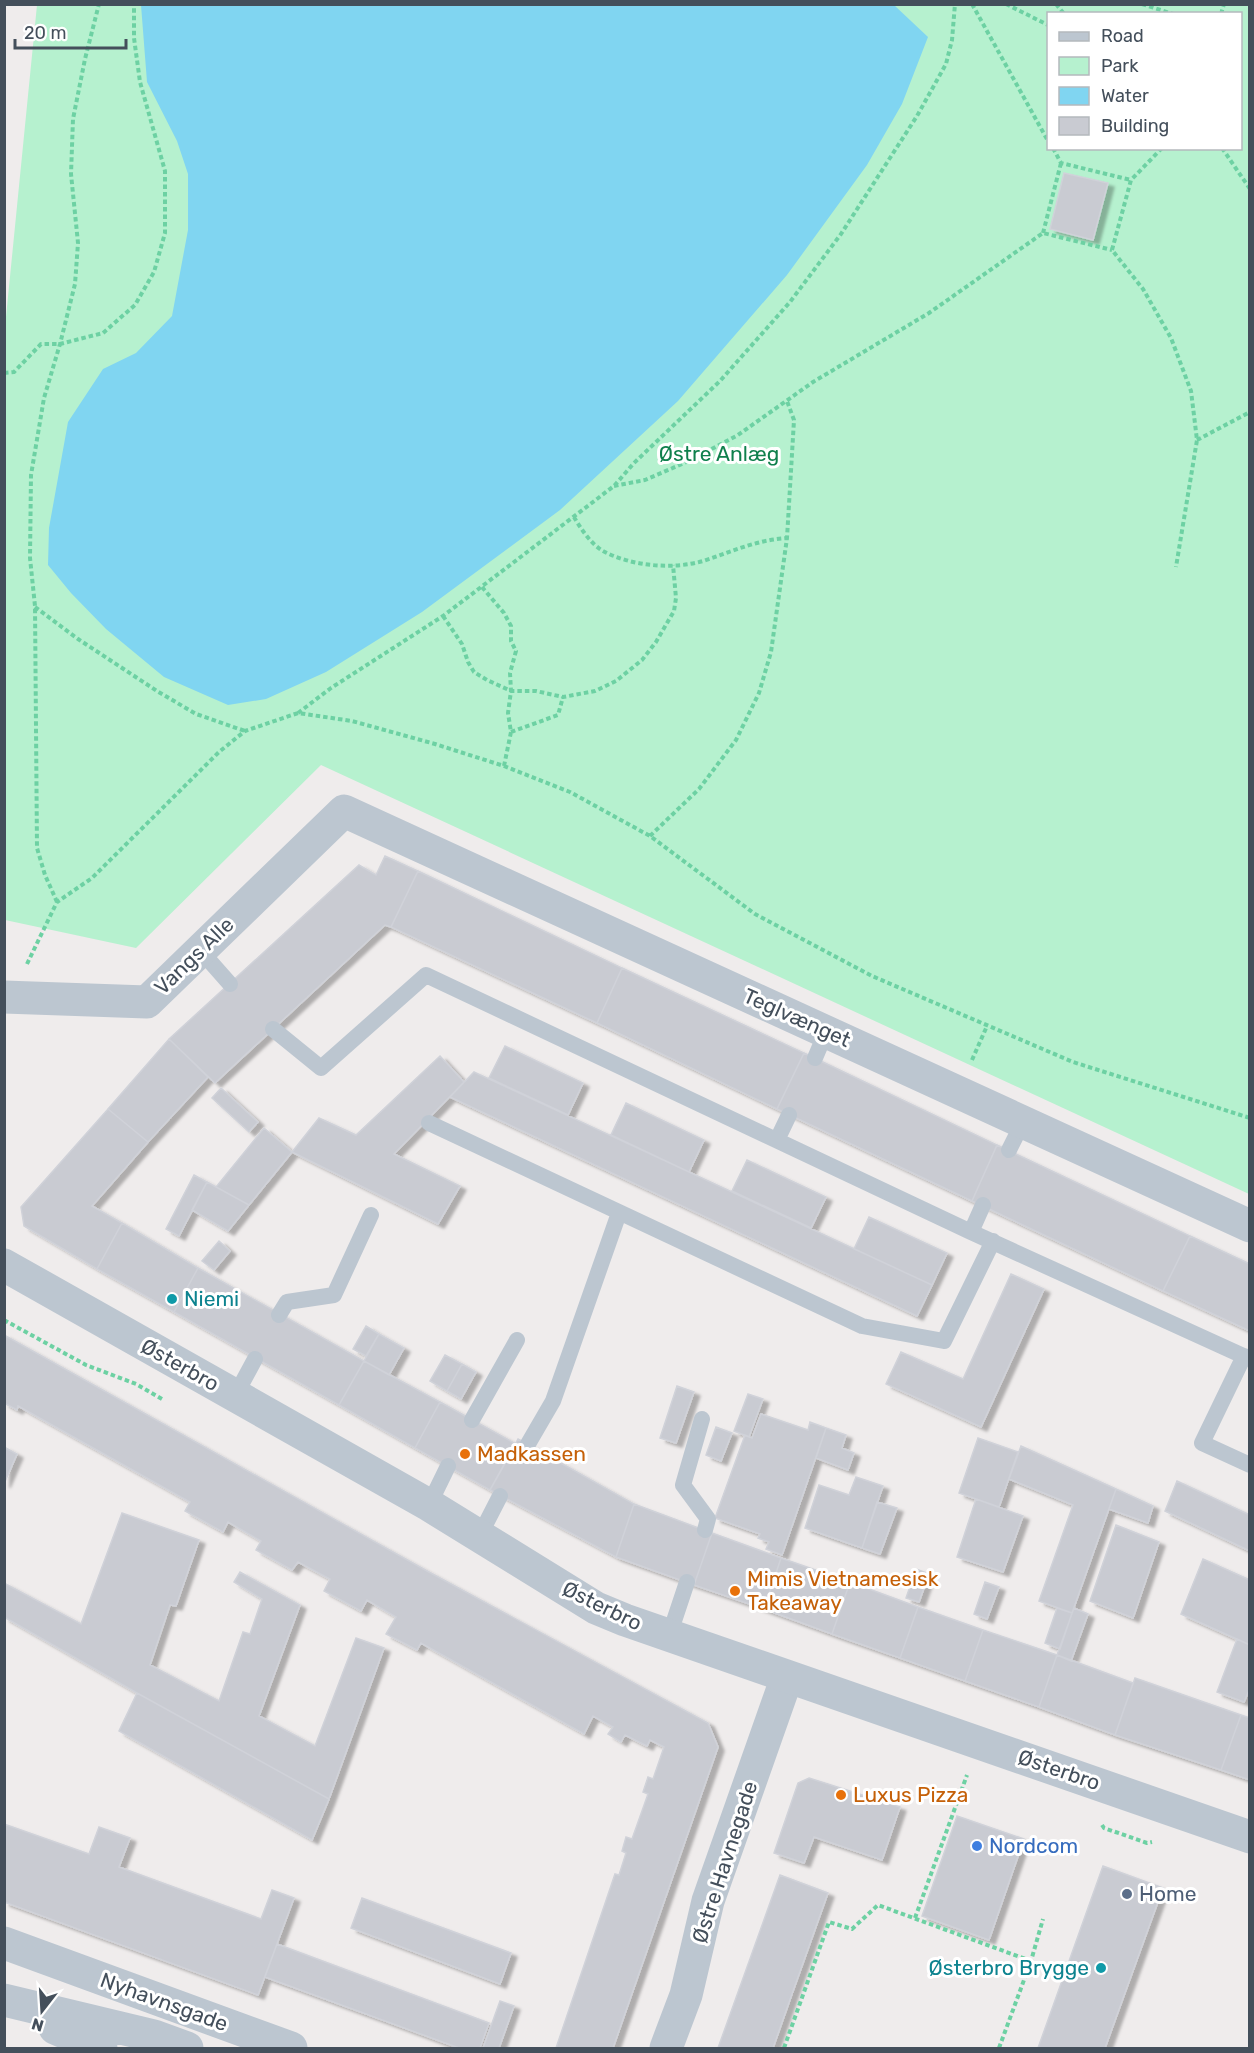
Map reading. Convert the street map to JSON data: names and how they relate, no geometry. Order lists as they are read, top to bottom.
{
  "streets": {
    "street": [
      "Vangs Alle",
      "Teglvænget",
      "Østerbro",
      "Østre Havnegade",
      "Nyhavnsgade"
    ]
  },
  "crossings": [
    ["Vangs Alle", "Teglvænget"],
    ["Østerbro", "Østre Havnegade"]
  ],
  "parks": ["Østre Anlæg"],
  "places": [
    "Niemi",
    "Madkassen",
    "Mimis Vietnamesisk Takeaway",
    "Luxus Pizza",
    "Nordcom",
    "Home",
    "Østerbro Brygge"
  ],
  "legend": [
    "Road",
    "Park",
    "Water",
    "Building"
  ],
  "scale_bar": "20 m",
  "north": "bottom"
}
